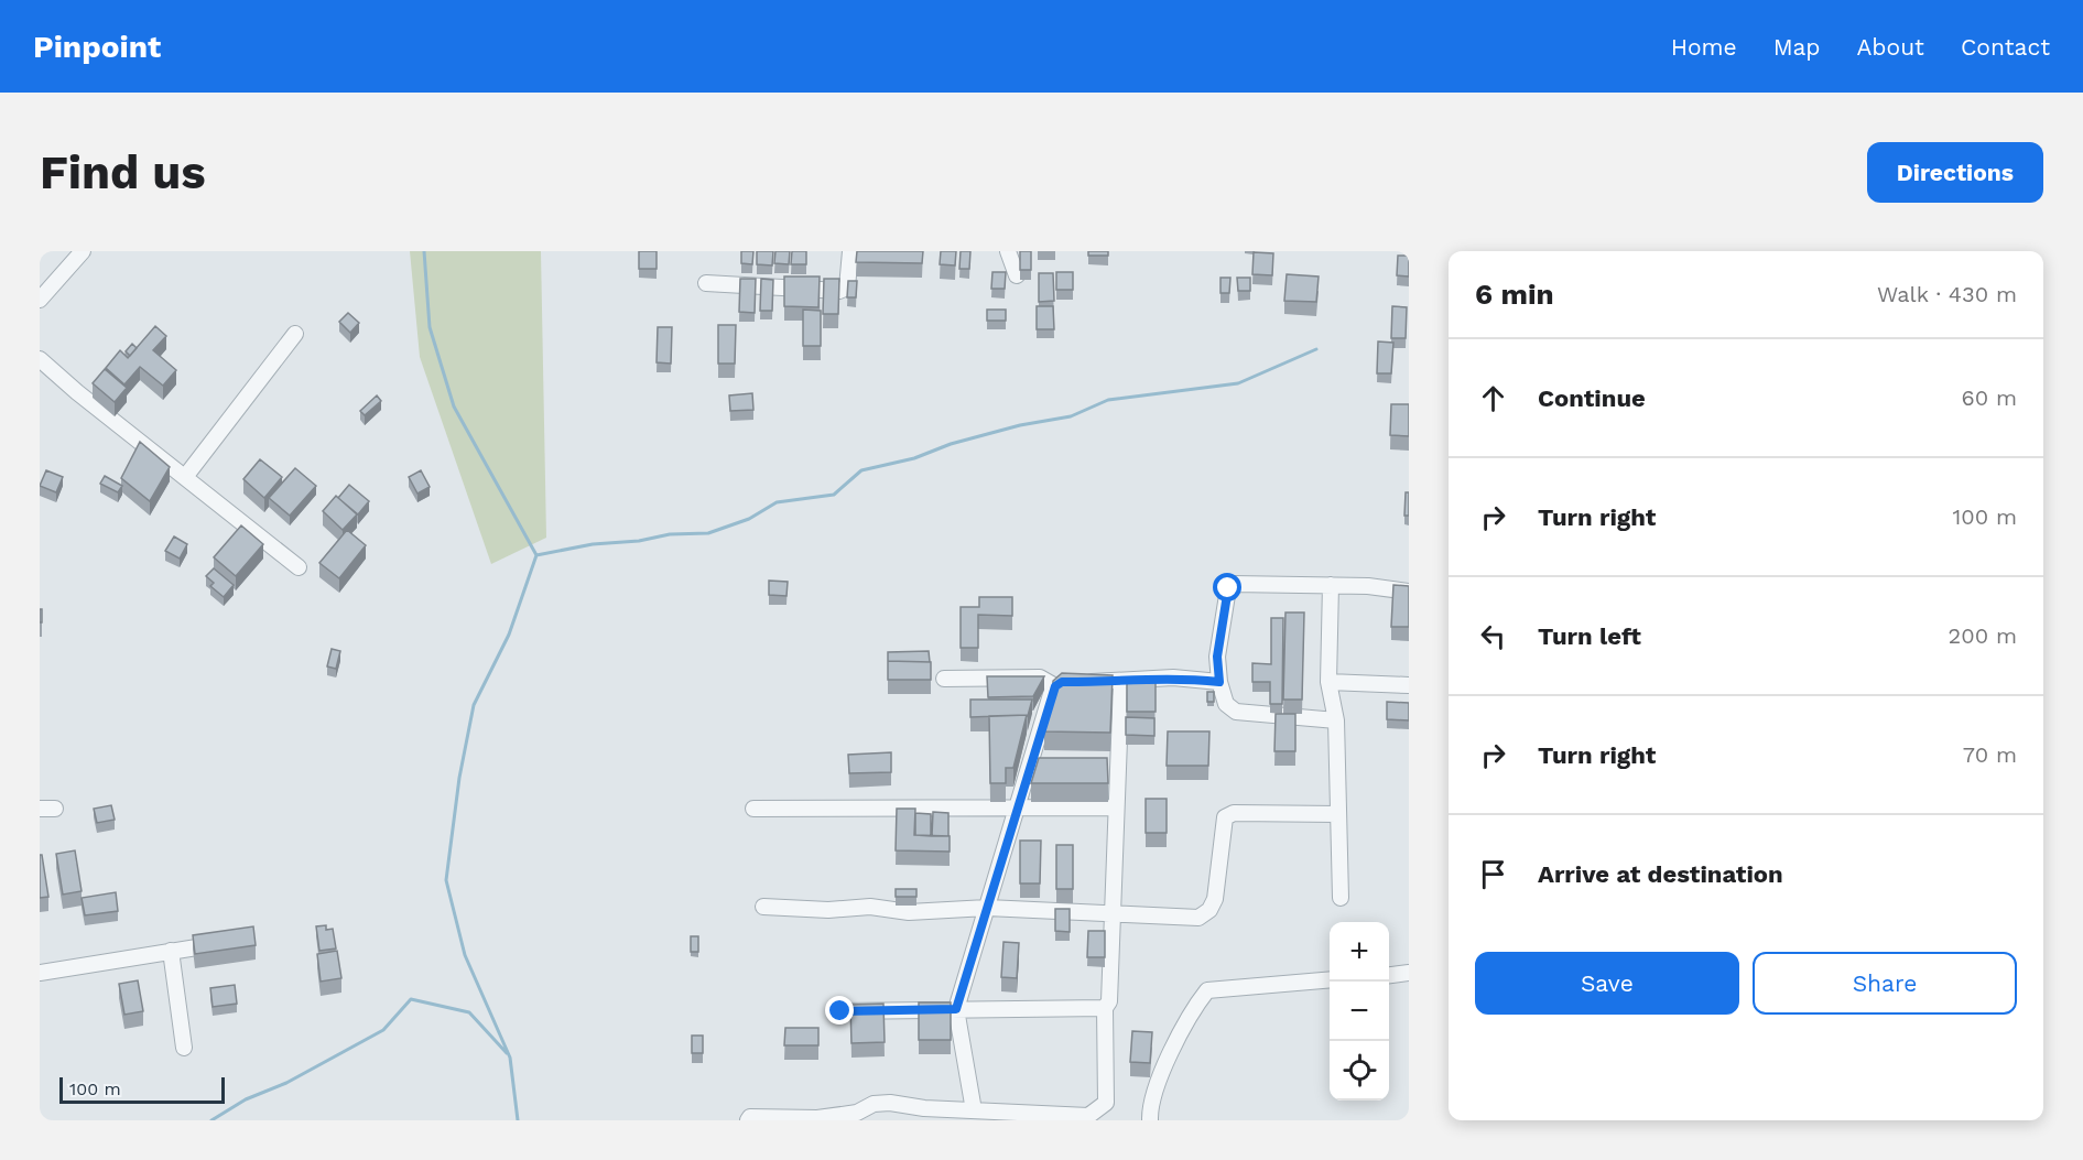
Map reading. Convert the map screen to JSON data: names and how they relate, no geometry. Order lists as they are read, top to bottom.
{
  "scale_bar": "100 m",
  "page": {
    "header": "Pinpoint",
    "nav": [
      "Home",
      "Map",
      "About",
      "Contact"
    ],
    "buttons": [
      "Directions",
      ["Save", "Share"]
    ],
    "title": "Find us",
    "heading": ["6 min", "Walk · 430 m"],
    "list": [
      ["Continue", "60 m"],
      ["Turn right", "100 m"],
      ["Turn left", "200 m"],
      ["Turn right", "70 m"],
      "Arrive at destination"
    ],
    "map_buttons": ["+", "−"],
    "scale": "100 m"
  }
}
